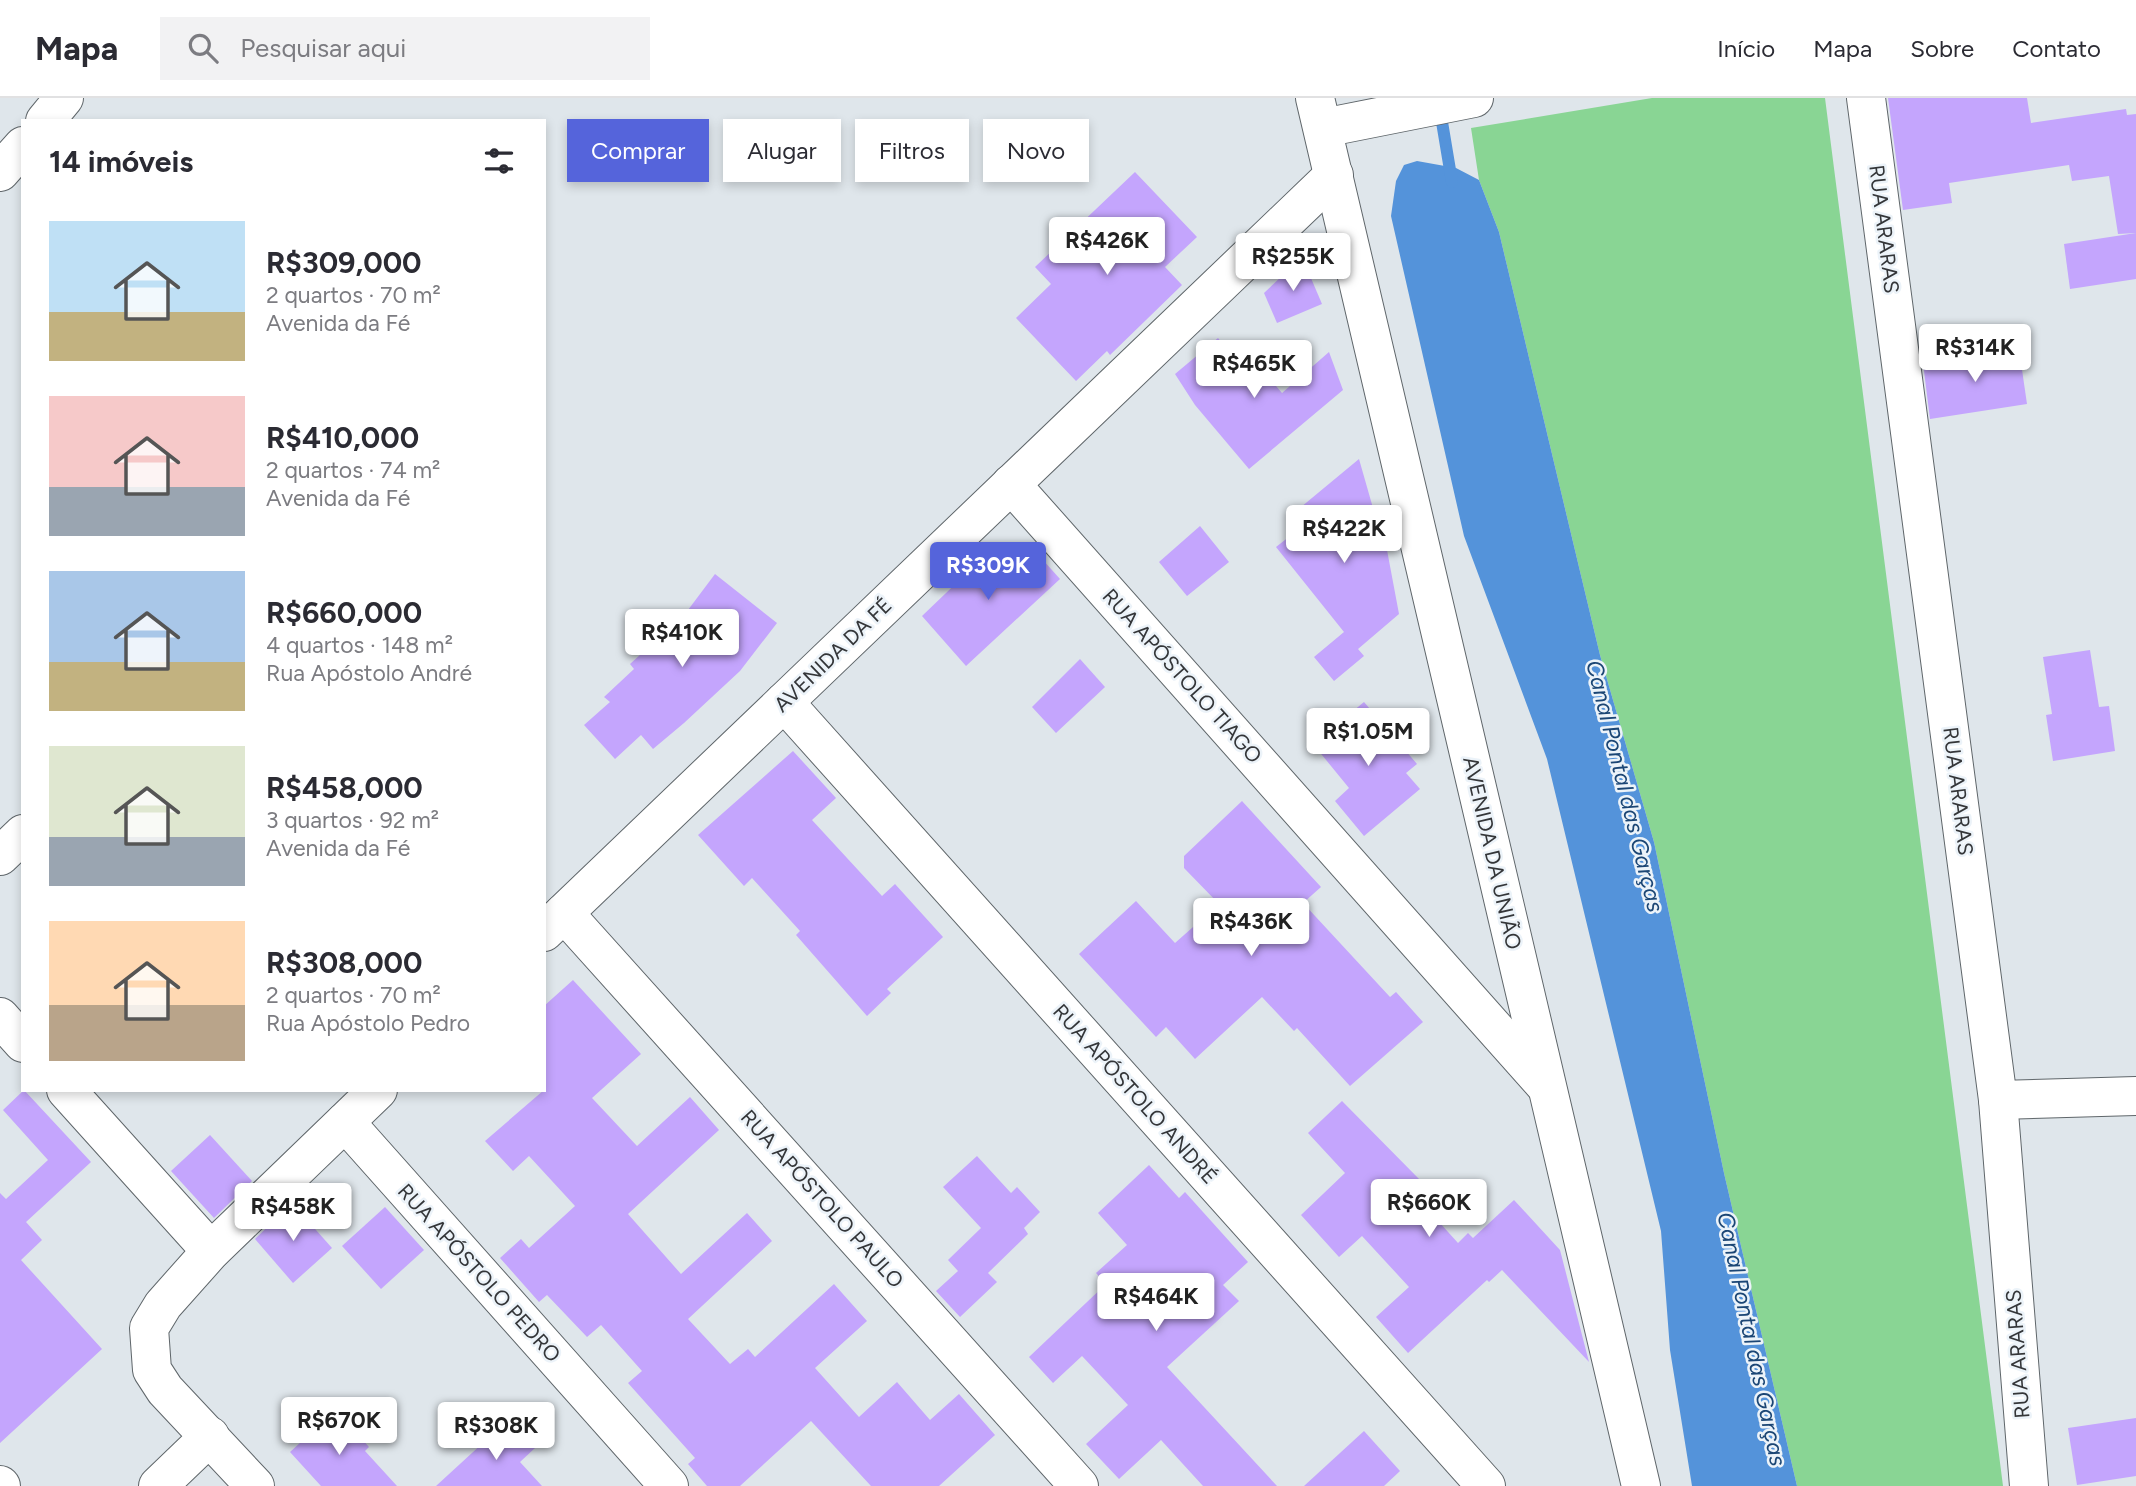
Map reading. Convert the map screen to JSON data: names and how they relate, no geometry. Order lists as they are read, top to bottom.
{
  "streets": {
    "street": [
      "RUA ARARAS",
      "AVENIDA DA FÉ",
      "RUA APÓSTOLO TIAGO",
      "AVENIDA DA UNIÃO",
      "RUA APÓSTOLO ANDRÉ",
      "RUA APÓSTOLO PAULO",
      "RUA APÓSTOLO PEDRO"
    ]
  },
  "crossings": [
    ["AVENIDA DA FÉ", "RUA APÓSTOLO TIAGO"],
    ["AVENIDA DA FÉ", "AVENIDA DA UNIÃO"],
    ["AVENIDA DA FÉ", "RUA APÓSTOLO ANDRÉ"],
    ["AVENIDA DA FÉ", "RUA APÓSTOLO PAULO"],
    ["RUA APÓSTOLO TIAGO", "AVENIDA DA UNIÃO"]
  ],
  "water": ["Canal Pontal das Garças"],
  "page": {
    "header": "Mapa",
    "search": "Pesquisar aqui",
    "nav": [
      "Início",
      "Mapa",
      "Sobre",
      "Contato"
    ],
    "chip": [
      "Comprar",
      "Alugar",
      "Filtros",
      "Novo"
    ],
    "heading": "14 imóveis",
    "list": [
      {
        "name": "R$309,000",
        "note": "2 quartos · 70 m² · Avenida da Fé"
      },
      {
        "name": "R$410,000",
        "note": "2 quartos · 74 m² · Avenida da Fé"
      },
      {
        "name": "R$660,000",
        "note": "4 quartos · 148 m² · Rua Apóstolo André"
      },
      {
        "name": "R$458,000",
        "note": "3 quartos · 92 m² · Avenida da Fé"
      },
      {
        "name": "R$308,000",
        "note": "2 quartos · 70 m² · Rua Apóstolo Pedro"
      }
    ],
    "price": [
      "R$426K",
      "R$255K",
      "R$314K",
      "R$465K",
      "R$422K",
      "R$309K",
      "R$410K",
      "R$1.05M",
      "R$436K",
      "R$660K",
      "R$458K",
      "R$464K",
      "R$670K",
      "R$308K"
    ]
  }
}
